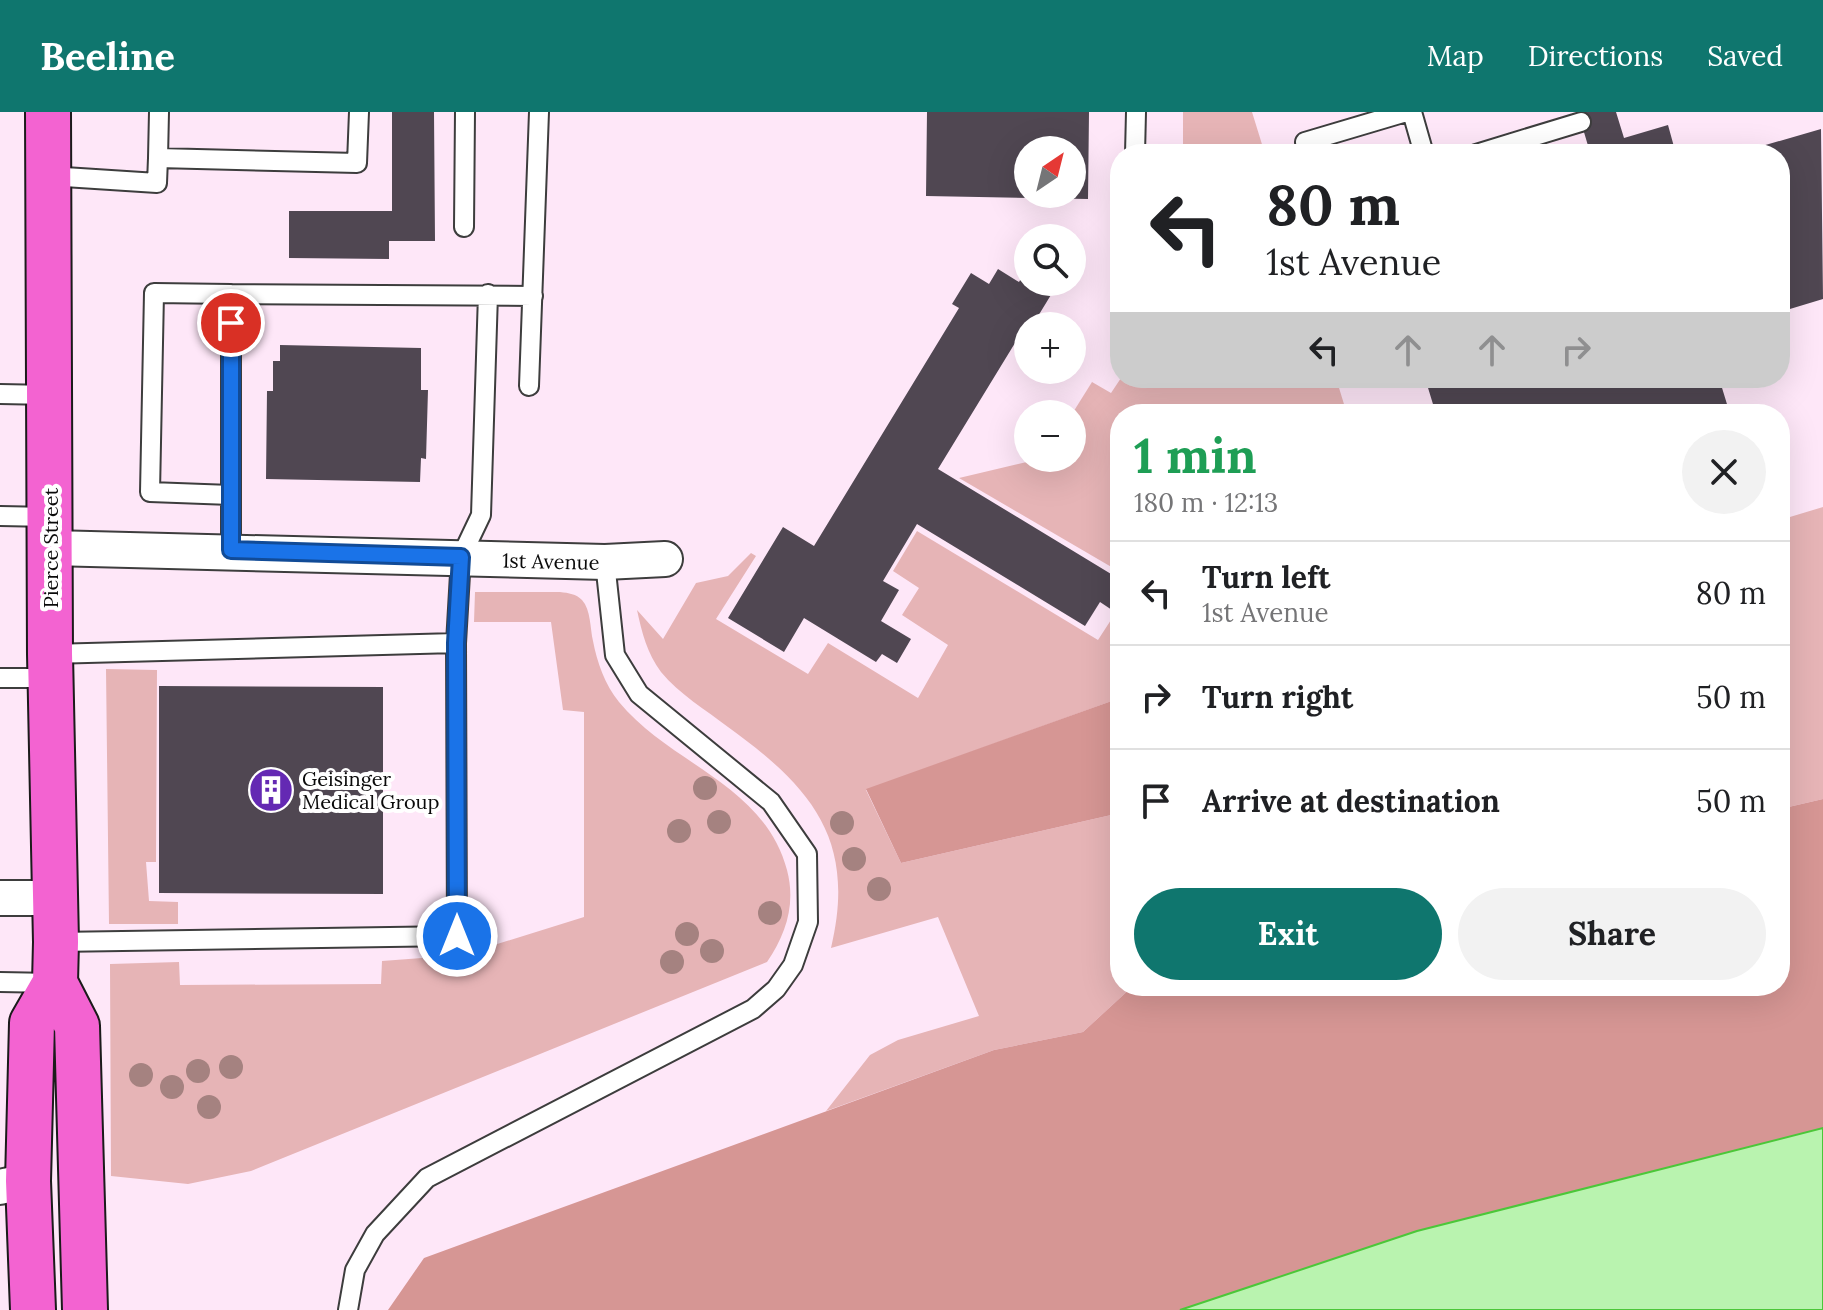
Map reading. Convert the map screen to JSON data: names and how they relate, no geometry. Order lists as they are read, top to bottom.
{
  "streets": {
    "main road": ["Pierce Street"],
    "street": ["1st Avenue"]
  },
  "crossings": [
    ["Pierce Street", "1st Avenue"]
  ],
  "places": {
    "building": ["Geisinger Medical Group"]
  },
  "north": "top right",
  "page": {
    "header": "Beeline",
    "nav": ["Map", "Directions", "Saved"],
    "map_buttons": ["+", "−"],
    "turn": ["80 m", "1st Avenue"],
    "heading": ["1 min", "180 m · 12:13"],
    "list": [
      {
        "name": "Turn left",
        "note": "1st Avenue",
        "value": "80 m"
      },
      {
        "name": "Turn right",
        "value": "50 m"
      },
      {
        "name": "Arrive at destination",
        "value": "50 m"
      }
    ],
    "buttons": ["Exit", "Share"]
  }
}
